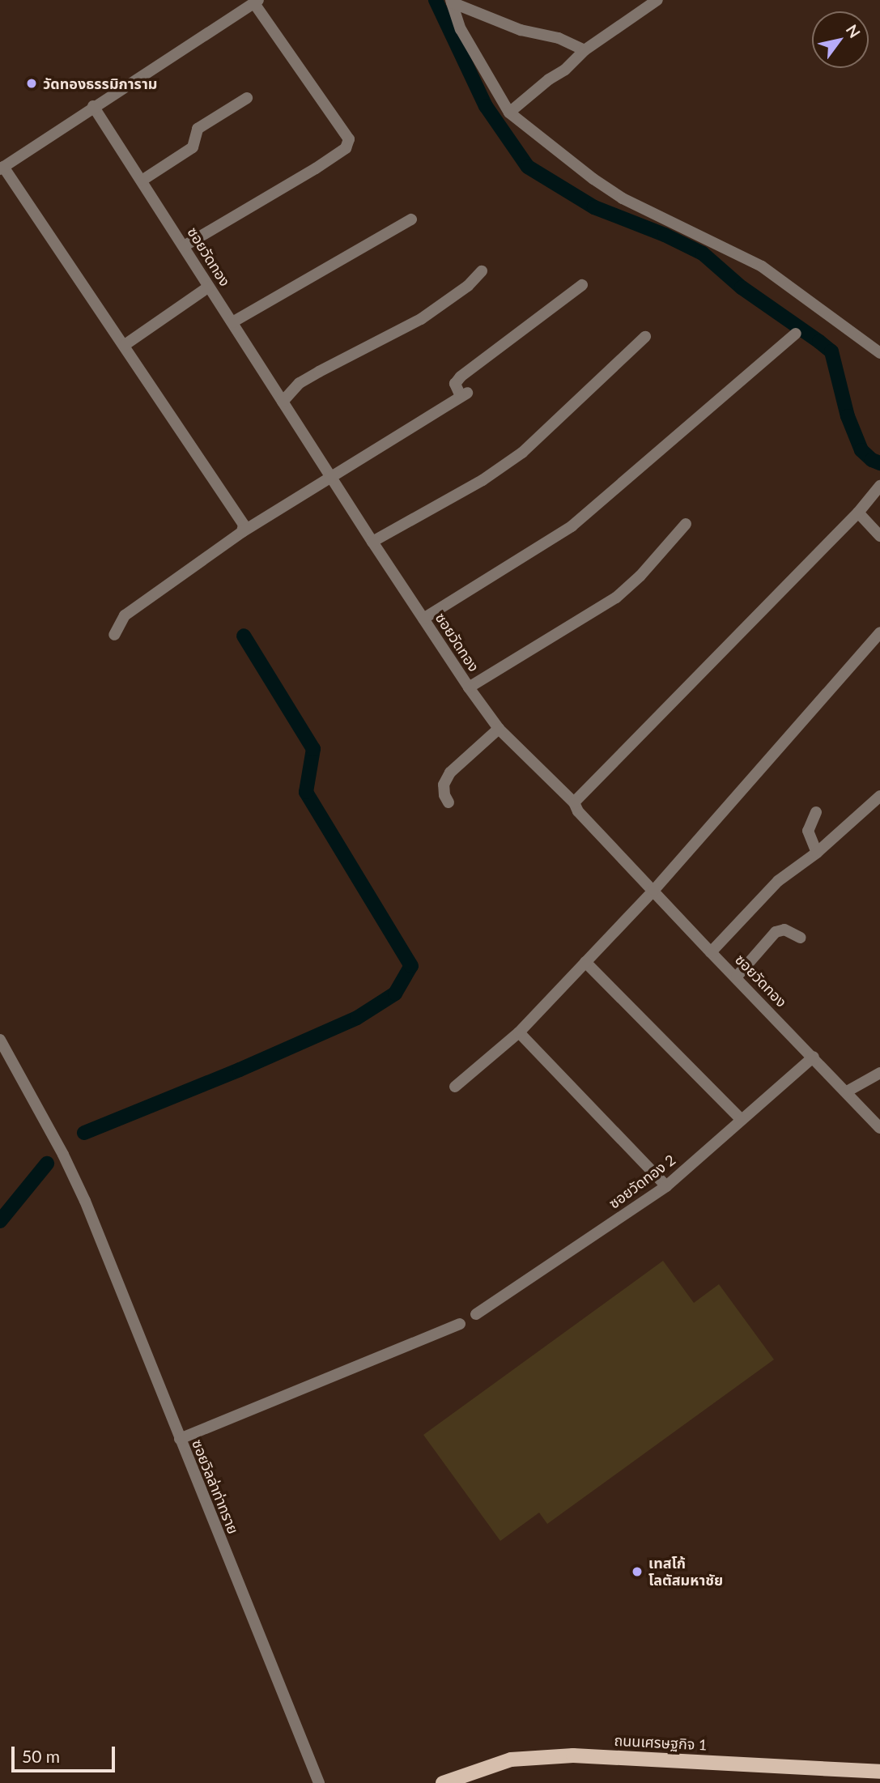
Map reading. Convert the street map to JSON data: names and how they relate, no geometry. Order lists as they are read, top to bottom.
{
  "streets": {
    "main road": ["ถนนเศรษฐกิจ 1"],
    "street": ["ซอยวัดทอง", "ซอยวัดทอง 2", "ซอยวิลล่าท่าทราย"]
  },
  "crossings": [
    ["ซอยวัดทอง", "ซอยวัดทอง 2"]
  ],
  "places": ["วัดทองธรรมิการาม", "เทสโก้ โลตัสมหาชัย"],
  "scale_bar": "50 m",
  "north": "top right"
}
